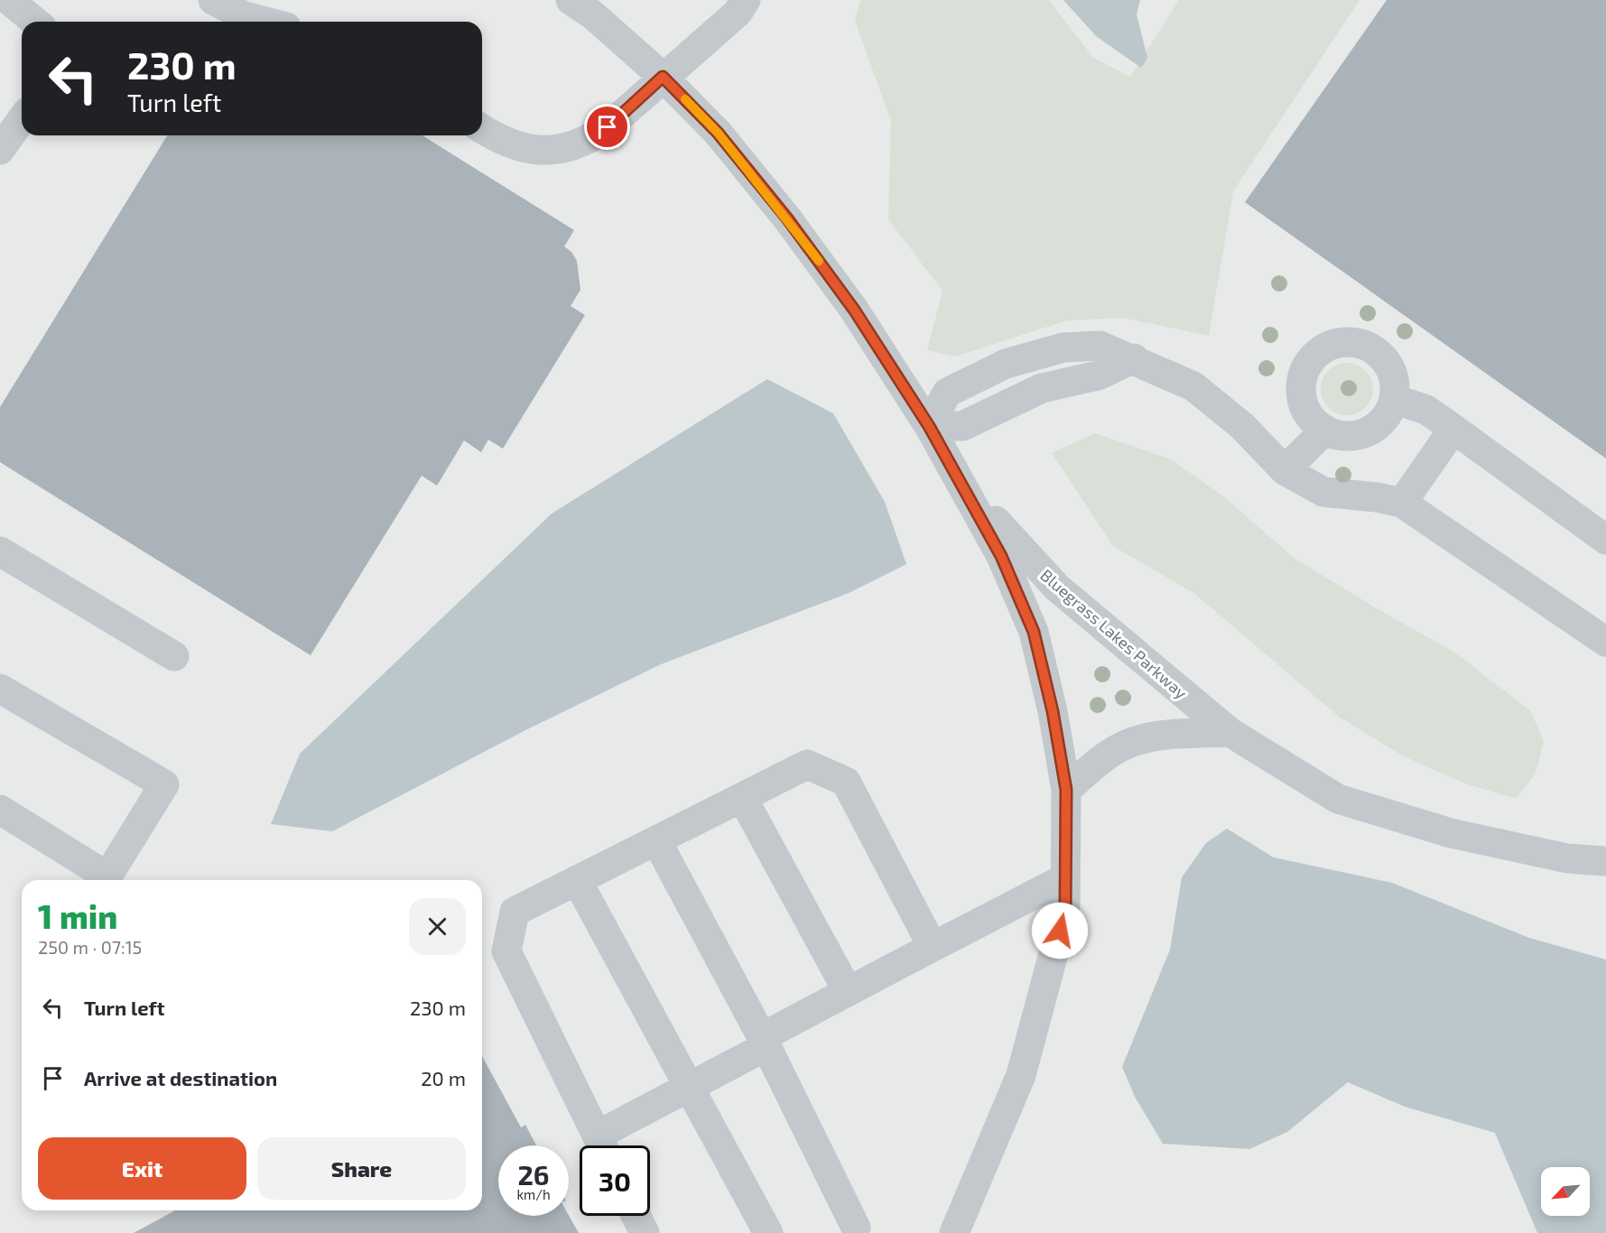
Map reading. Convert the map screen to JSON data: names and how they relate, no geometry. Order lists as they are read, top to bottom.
{
  "streets": {
    "street": ["Bluegrass Lakes Parkway"]
  },
  "north": "bottom left",
  "page": {
    "turn": ["230 m", "Turn left"],
    "heading": ["1 min", "250 m · 07:15"],
    "list": [
      {
        "name": "Turn left",
        "value": "230 m"
      },
      {
        "name": "Arrive at destination",
        "value": "20 m"
      }
    ],
    "buttons": ["Exit", "Share"],
    "speed": "26 km/h",
    "limit": "30"
  }
}
